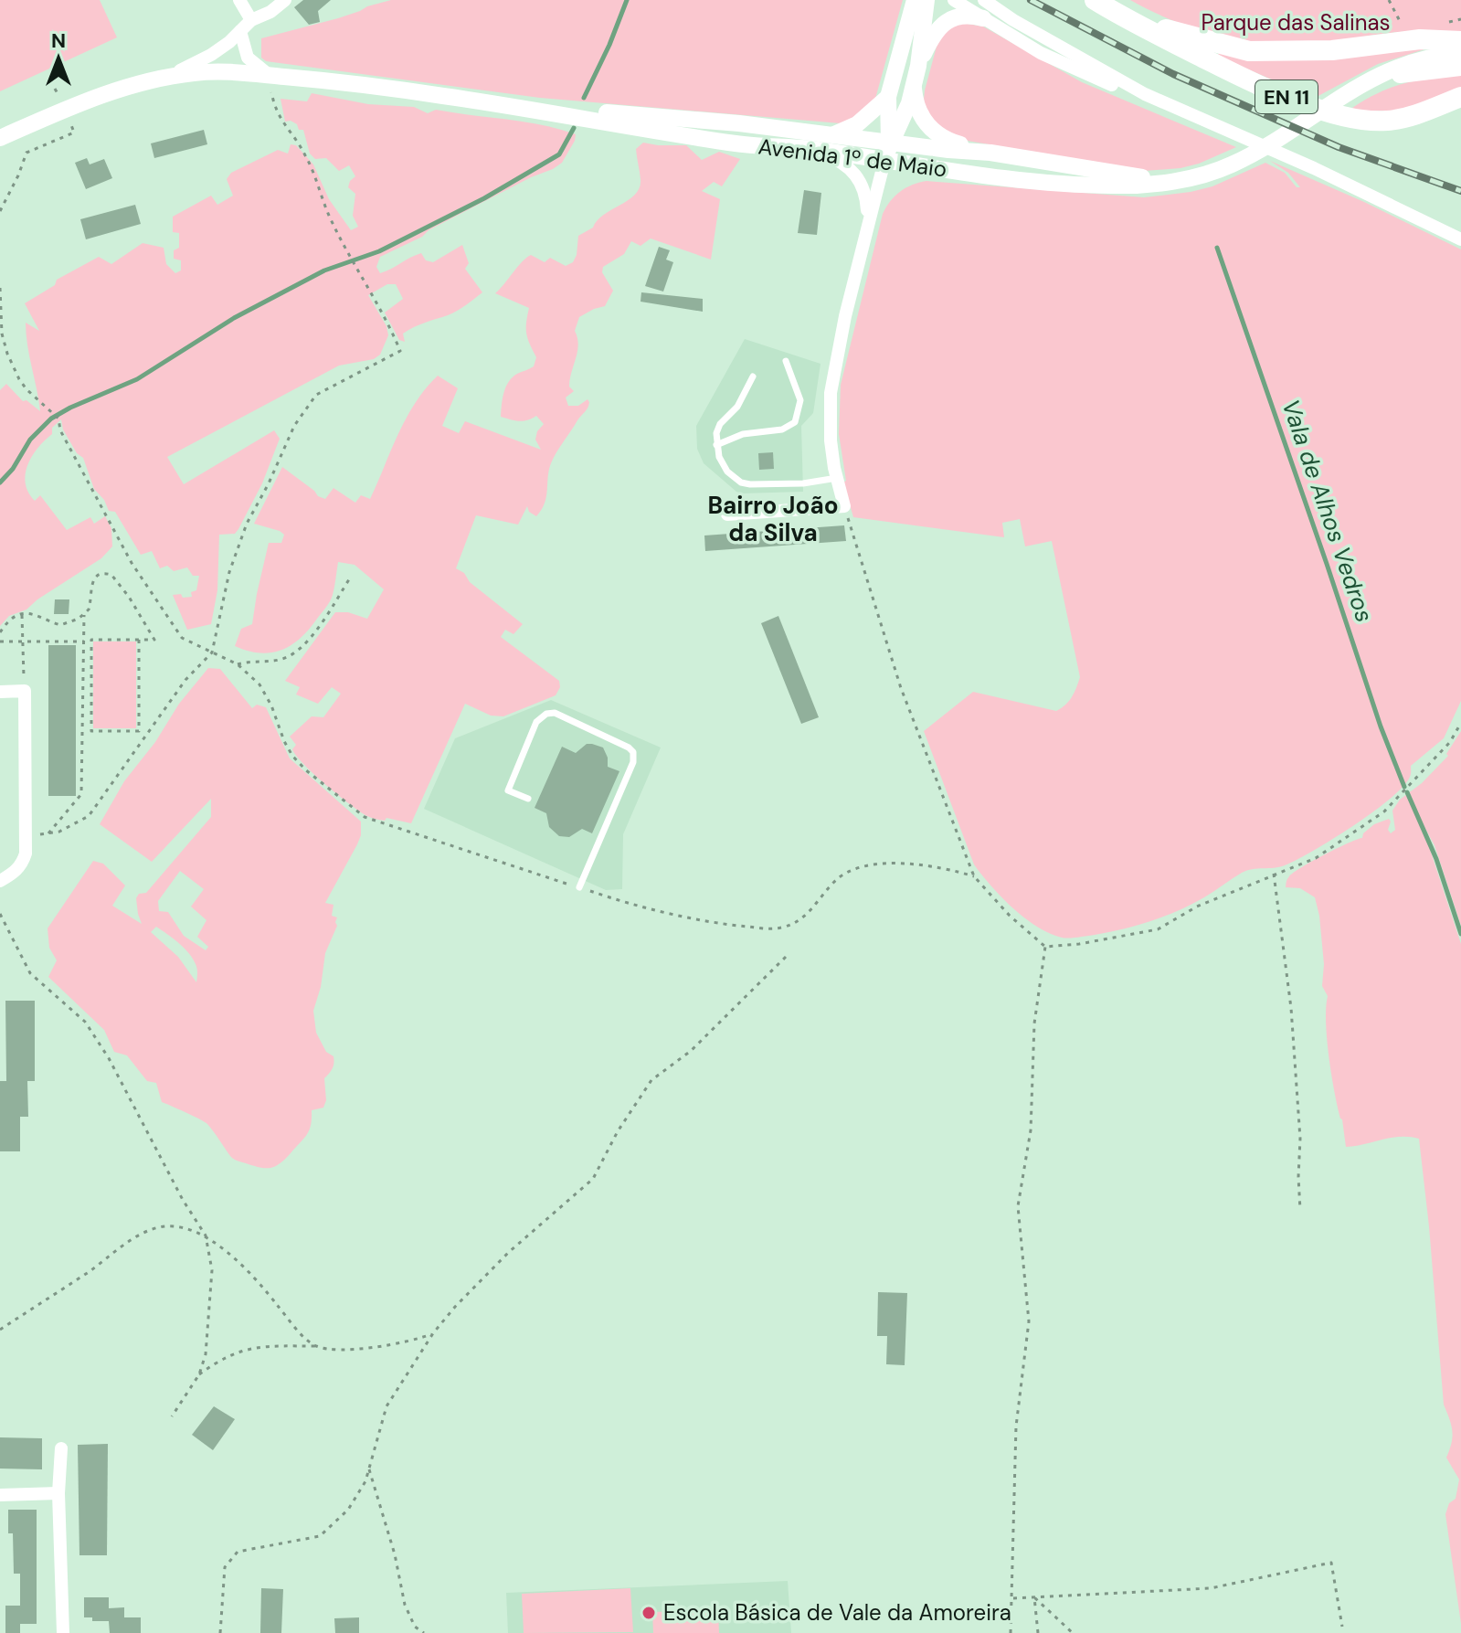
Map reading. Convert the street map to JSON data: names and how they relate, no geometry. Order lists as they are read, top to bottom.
{
  "streets": {
    "main road": ["EN 11", "Avenida 1º de Maio"]
  },
  "districts": ["Bairro João da Silva"],
  "water": ["Vala de Alhos Vedros"],
  "parks": ["Parque das Salinas"],
  "places": ["Escola Básica de Vale da Amoreira"],
  "north": "top"
}
